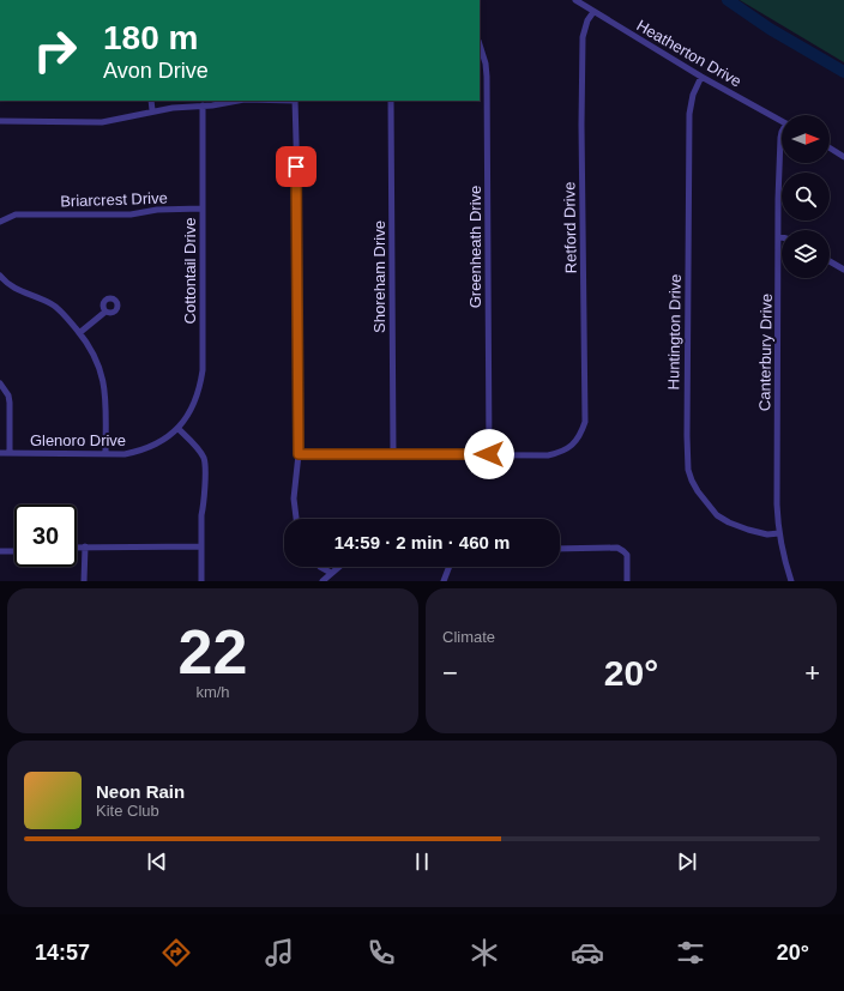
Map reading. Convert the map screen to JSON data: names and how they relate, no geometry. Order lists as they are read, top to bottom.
{
  "streets": {
    "street": [
      "Heatherton Drive",
      "Briarcrest Drive",
      "Retford Drive",
      "Greenheath Drive",
      "Cottontail Drive",
      "Shoreham Drive",
      "Huntington Drive",
      "Canterbury Drive",
      "Glenoro Drive"
    ]
  },
  "crossings": [
    ["Heatherton Drive", "Retford Drive"],
    ["Heatherton Drive", "Huntington Drive"],
    ["Briarcrest Drive", "Cottontail Drive"],
    ["Retford Drive", "Greenheath Drive"],
    ["Cottontail Drive", "Glenoro Drive"],
    ["Huntington Drive", "Canterbury Drive"]
  ],
  "north": "right",
  "page": {
    "turn": ["180 m", "Avon Drive"],
    "limit": "30",
    "trip": "14:59 · 2 min · 460 m",
    "tile": [
      ["22", "km/h"],
      "Climate"
    ],
    "heat": ["−", "20°", "+"],
    "song": ["Neon Rain", "Kite Club"],
    "tabs": ["14:57", "20°"]
  }
}
